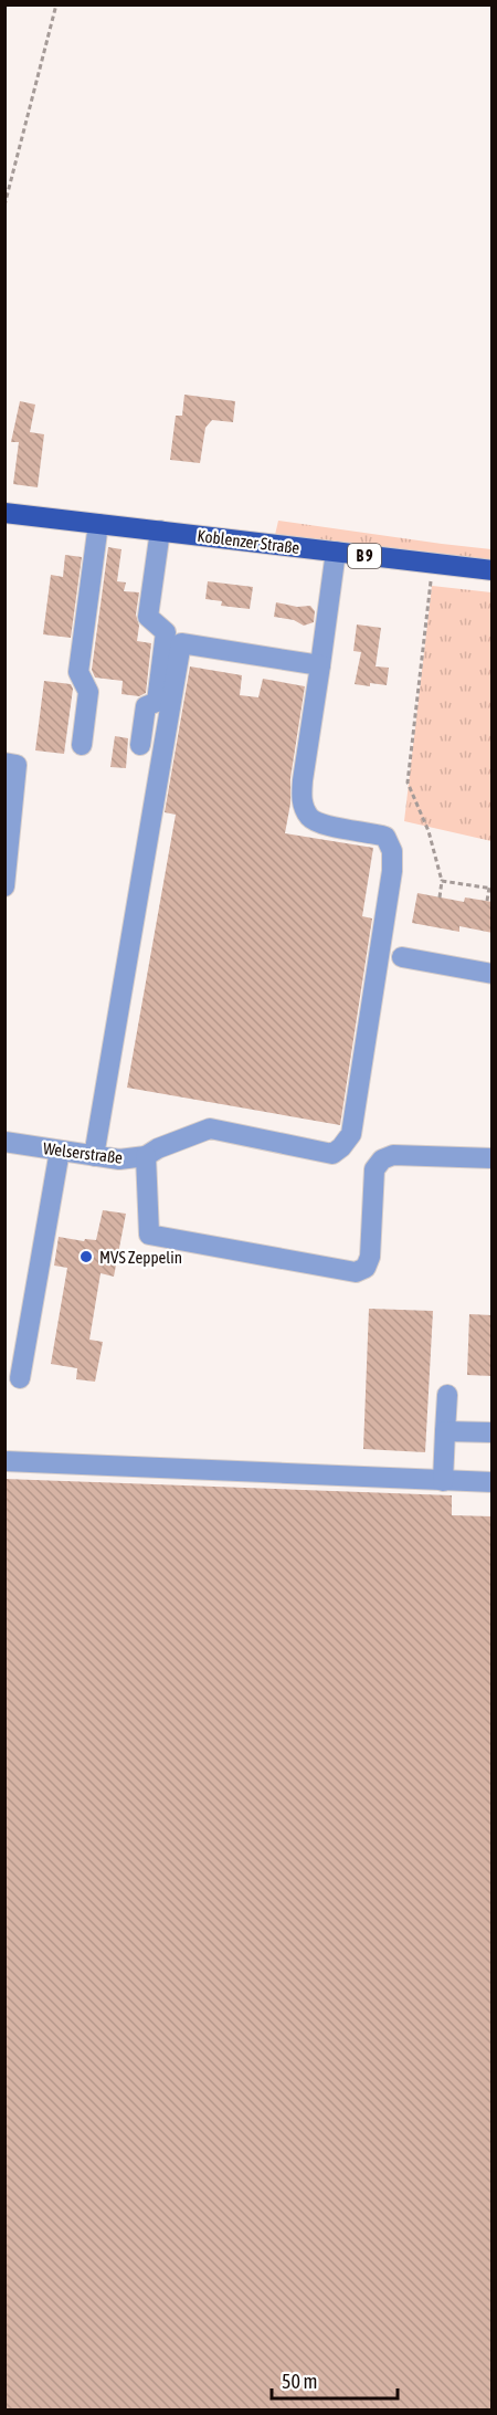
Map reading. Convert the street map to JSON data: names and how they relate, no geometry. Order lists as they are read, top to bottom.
{
  "streets": {
    "main road": ["Koblenzer Straße", "B 9"],
    "street": ["Welserstraße"]
  },
  "places": ["MVS Zeppelin"],
  "scale_bar": "50 m"
}
